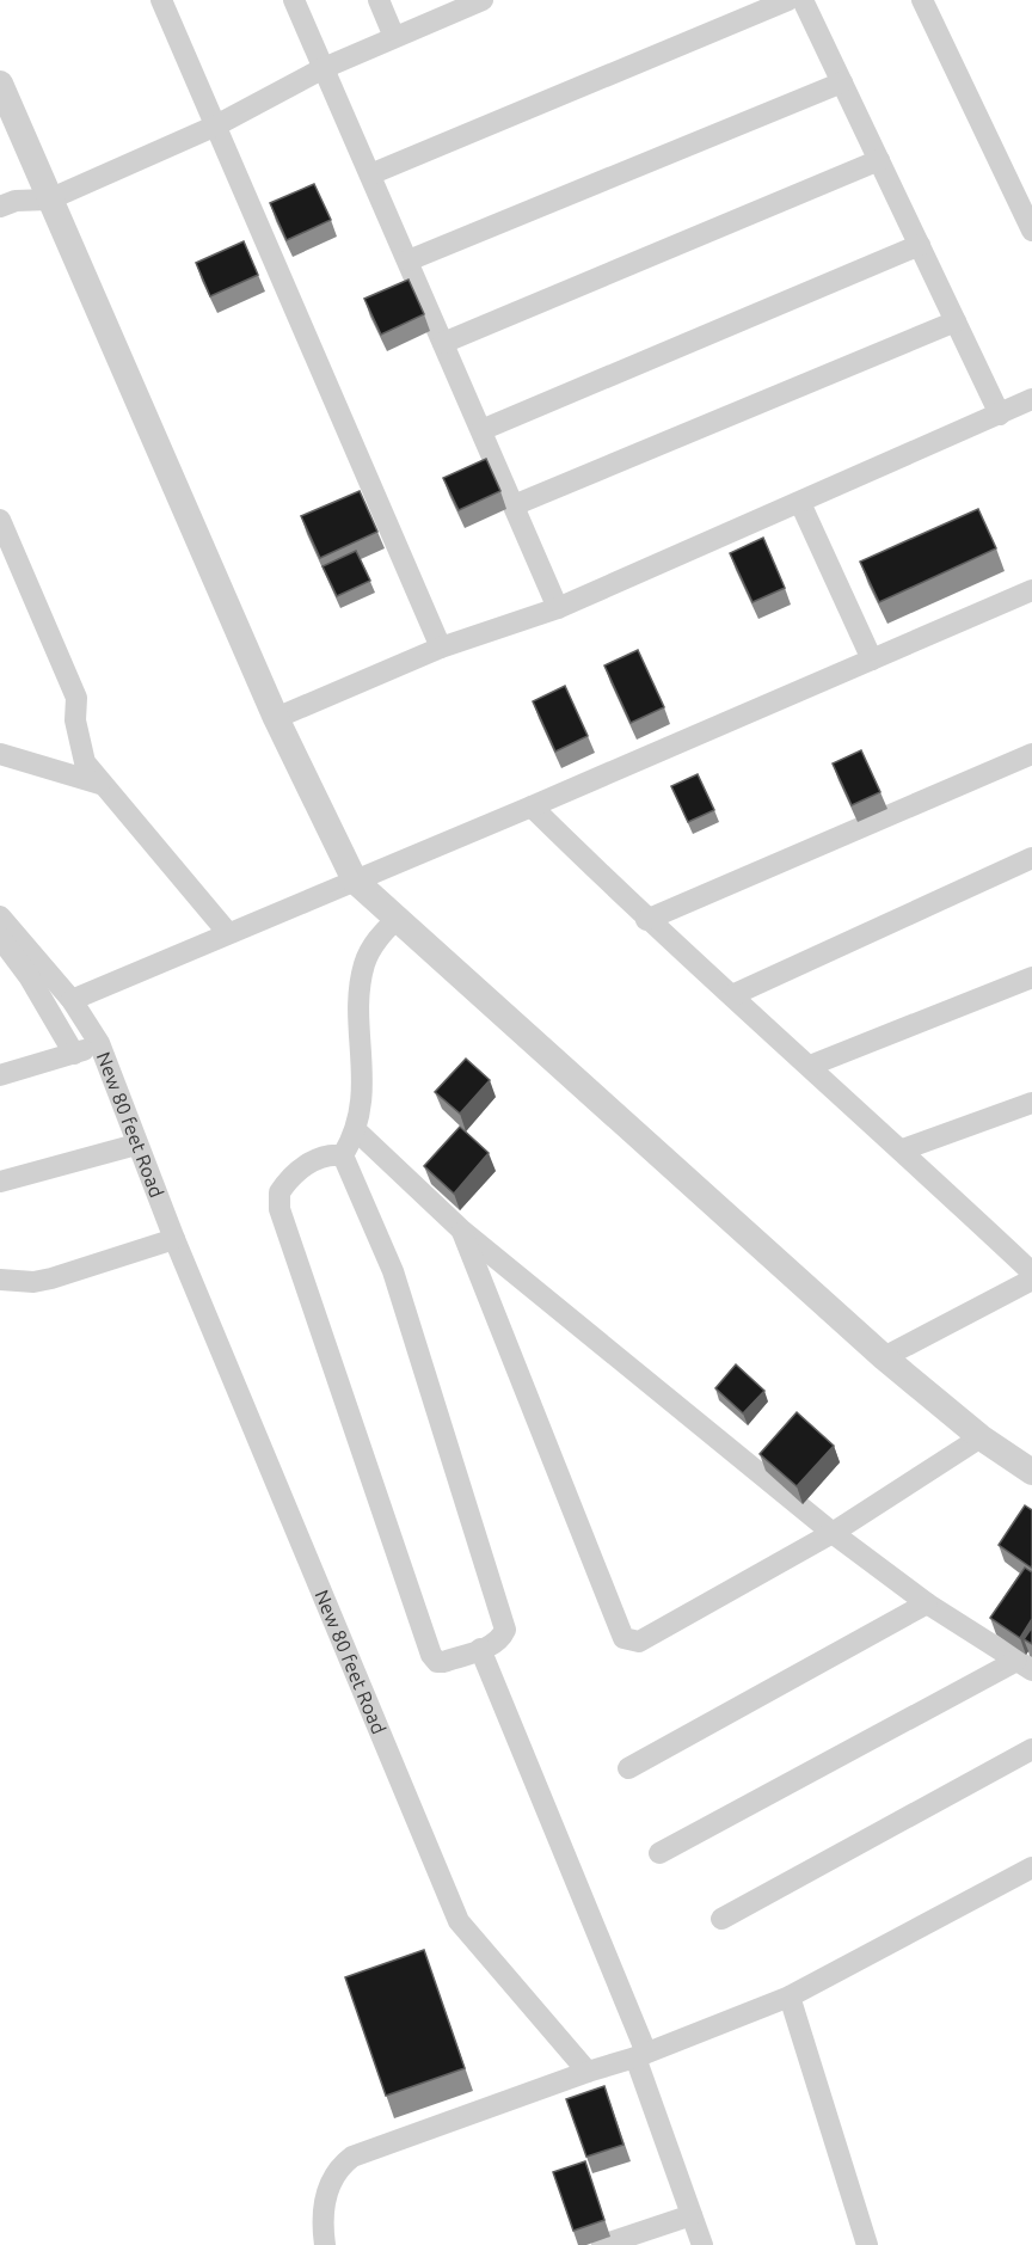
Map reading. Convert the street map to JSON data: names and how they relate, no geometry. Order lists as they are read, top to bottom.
{
  "streets": {
    "street": ["New 80 feet Road"]
  }
}
